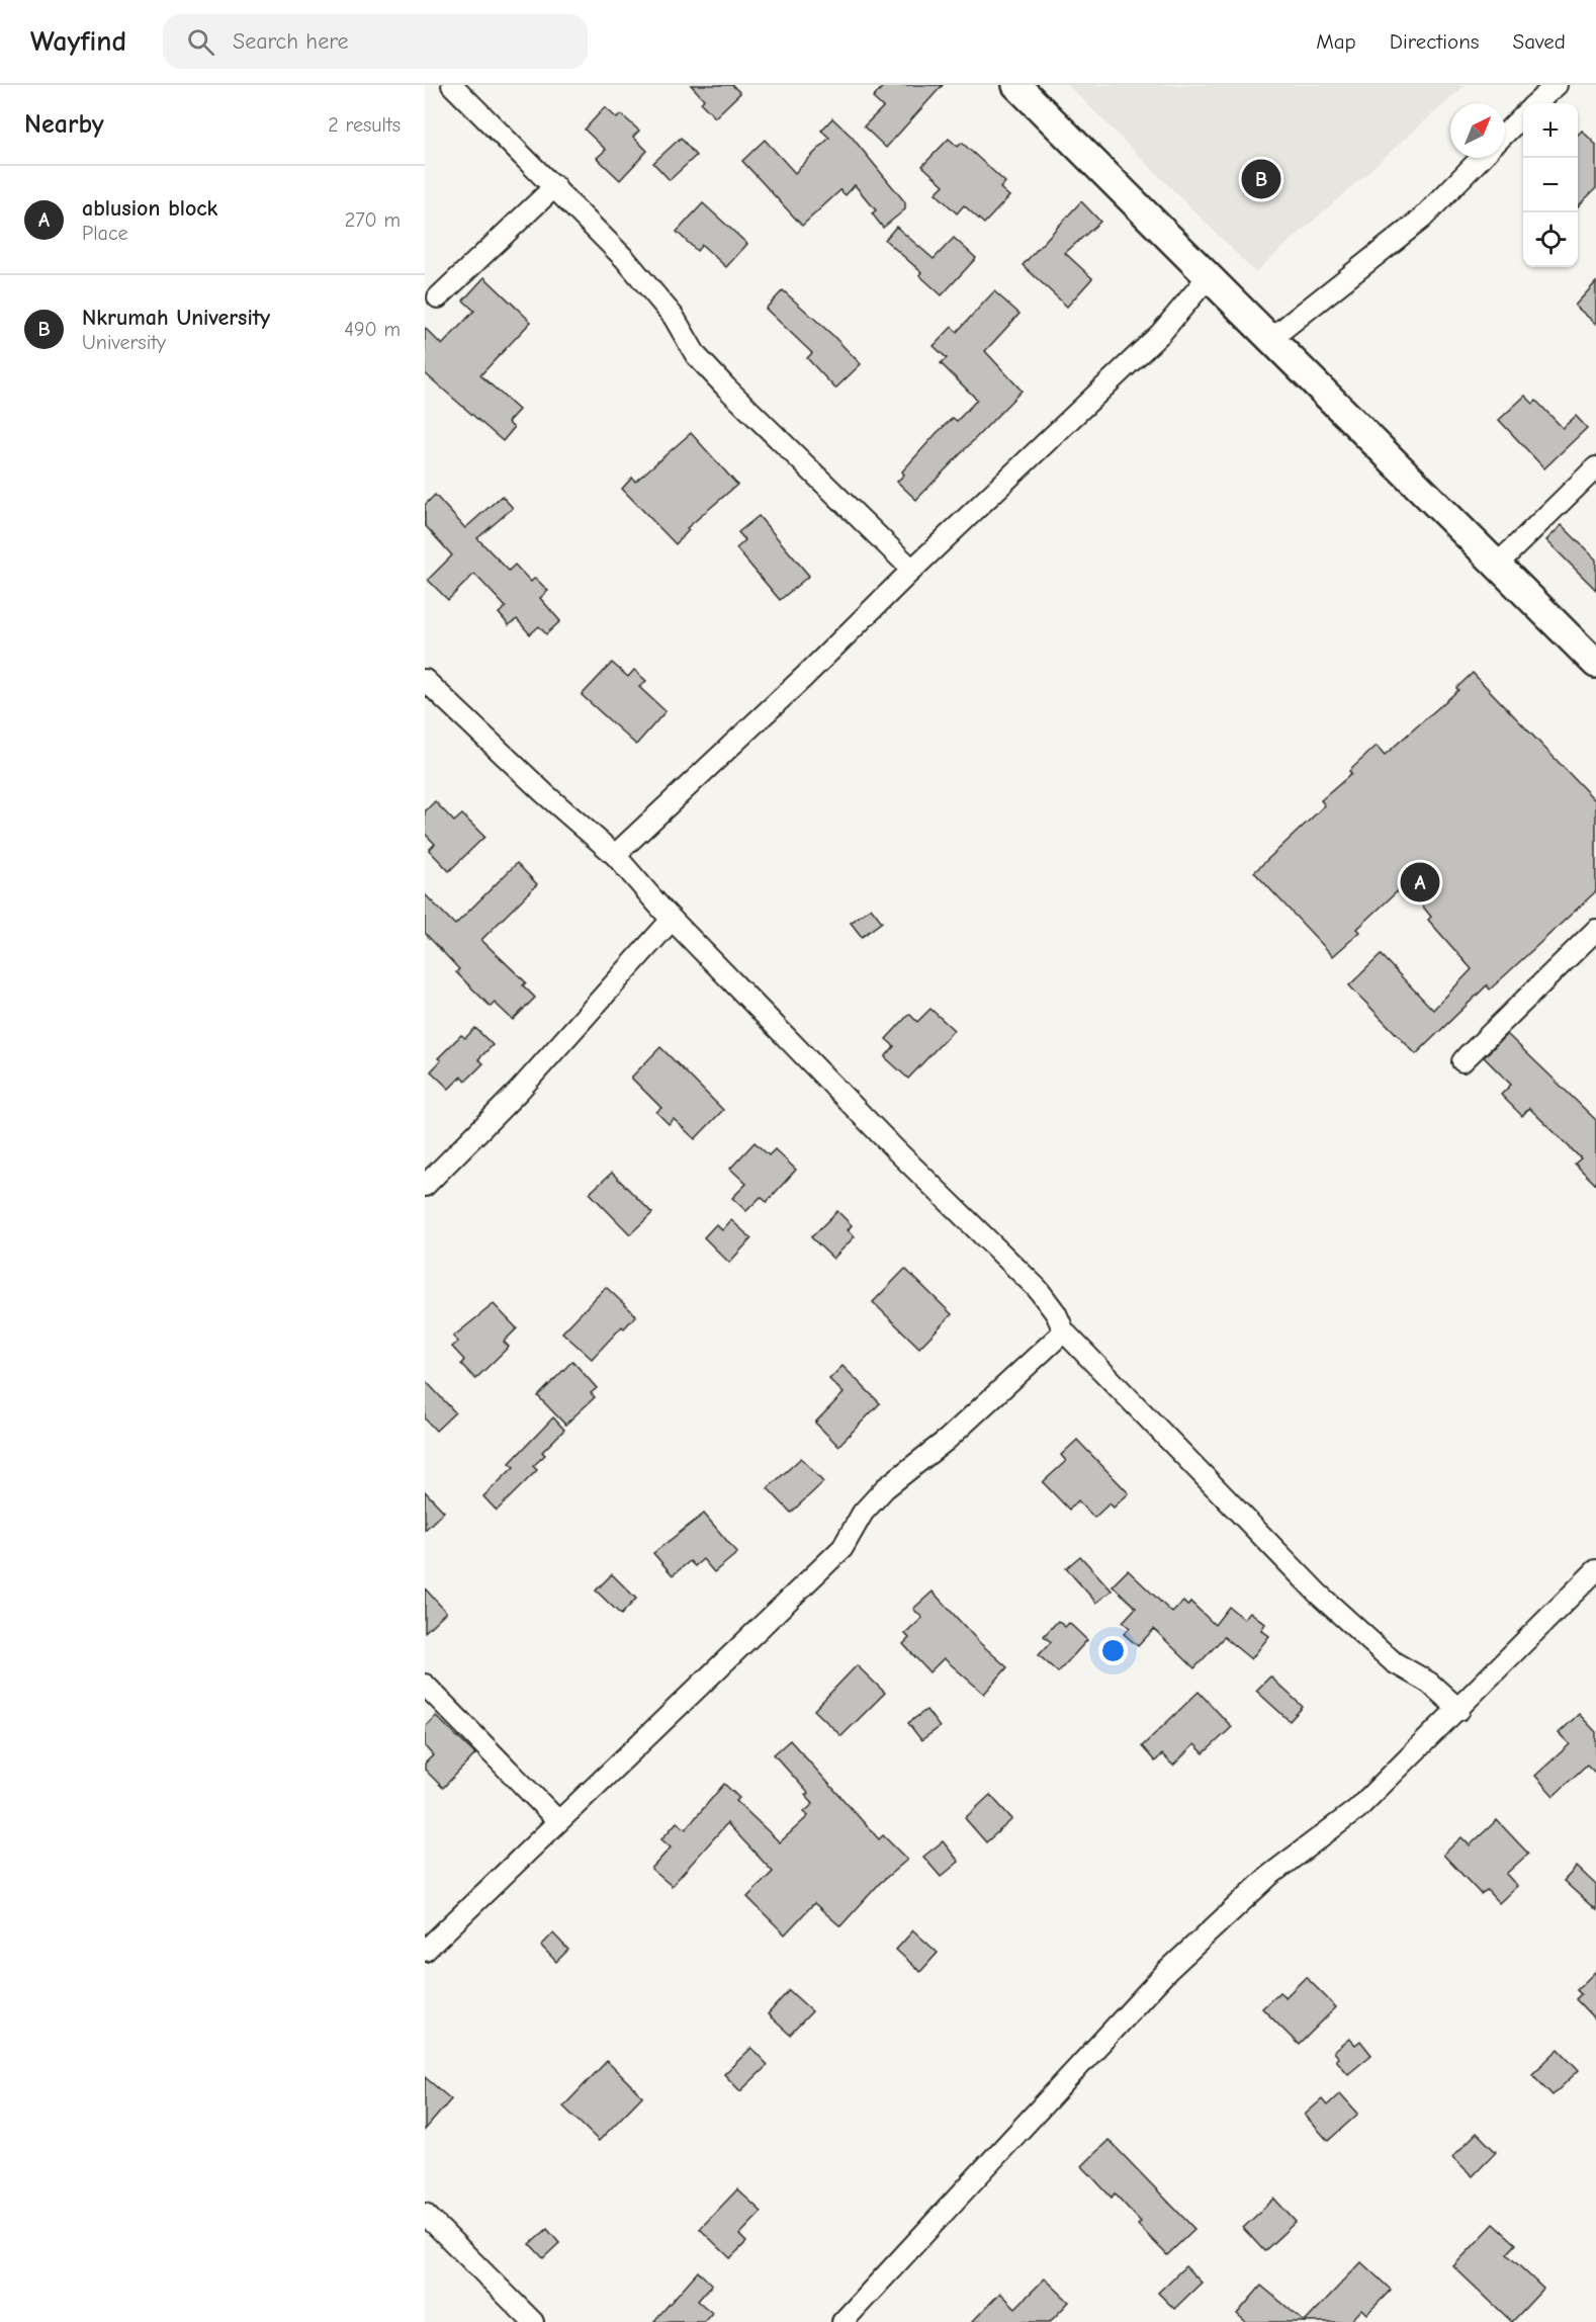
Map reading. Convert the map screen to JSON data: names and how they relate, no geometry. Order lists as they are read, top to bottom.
{
  "north": "top right",
  "page": {
    "header": "Wayfind",
    "search": "Search here",
    "nav": ["Map", "Directions", "Saved"],
    "heading": ["Nearby", "2 results"],
    "map_buttons": ["+", "−"],
    "pins": ["B", "A"],
    "list": [
      {
        "mark": "A",
        "name": "ablusion block",
        "note": "Place",
        "value": "270 m"
      },
      {
        "mark": "B",
        "name": "Nkrumah University",
        "note": "University",
        "value": "490 m"
      }
    ]
  }
}
